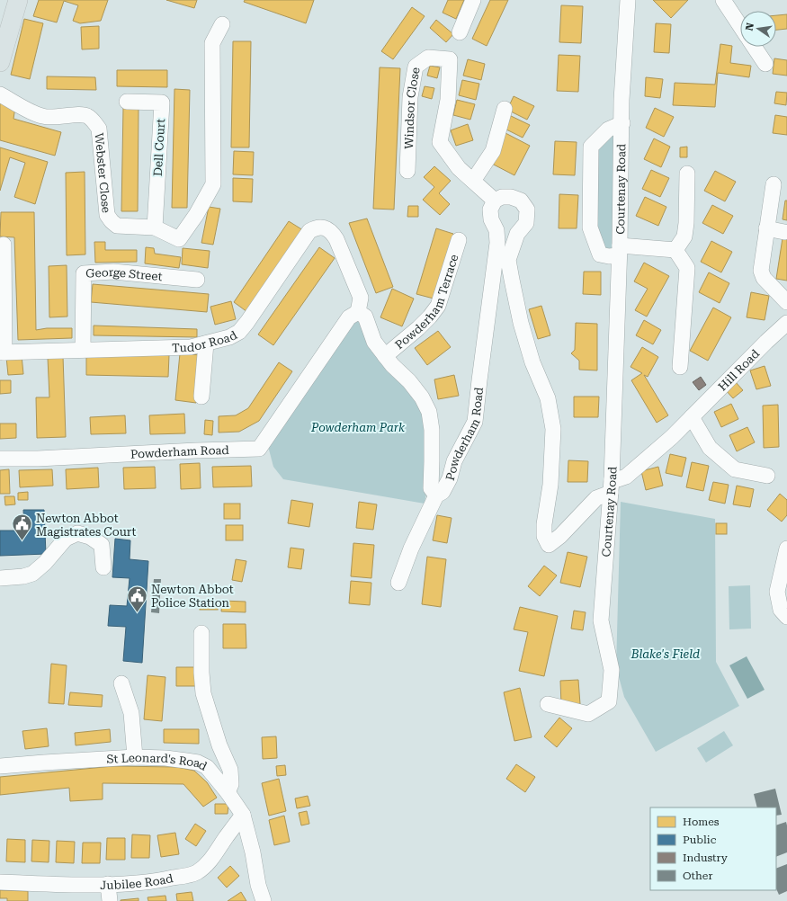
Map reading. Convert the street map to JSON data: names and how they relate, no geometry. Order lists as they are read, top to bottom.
{
  "streets": {
    "street": [
      "Windsor Close",
      "Dell Court",
      "Webster Close",
      "Courtenay Road",
      "George Street",
      "Powderham Terrace",
      "Tudor Road",
      "Hill Road",
      "Powderham Road",
      "St Leonard's Road",
      "Jubilee Road"
    ]
  },
  "crossings": [
    ["Windsor Close", "Powderham Road"],
    ["Dell Court", "Webster Close"],
    ["Courtenay Road", "Hill Road"],
    ["George Street", "Tudor Road"],
    ["Powderham Terrace", "Powderham Road"],
    ["Tudor Road", "Powderham Road"],
    ["St Leonard's Road", "Jubilee Road"]
  ],
  "parks": ["Powderham Park", "Blake's Field"],
  "places": {
    "public building": ["Newton Abbot Magistrates Court", "Newton Abbot Police Station"]
  },
  "legend": [
    "Homes",
    "Public",
    "Industry",
    "Other"
  ],
  "north": "left"
}
